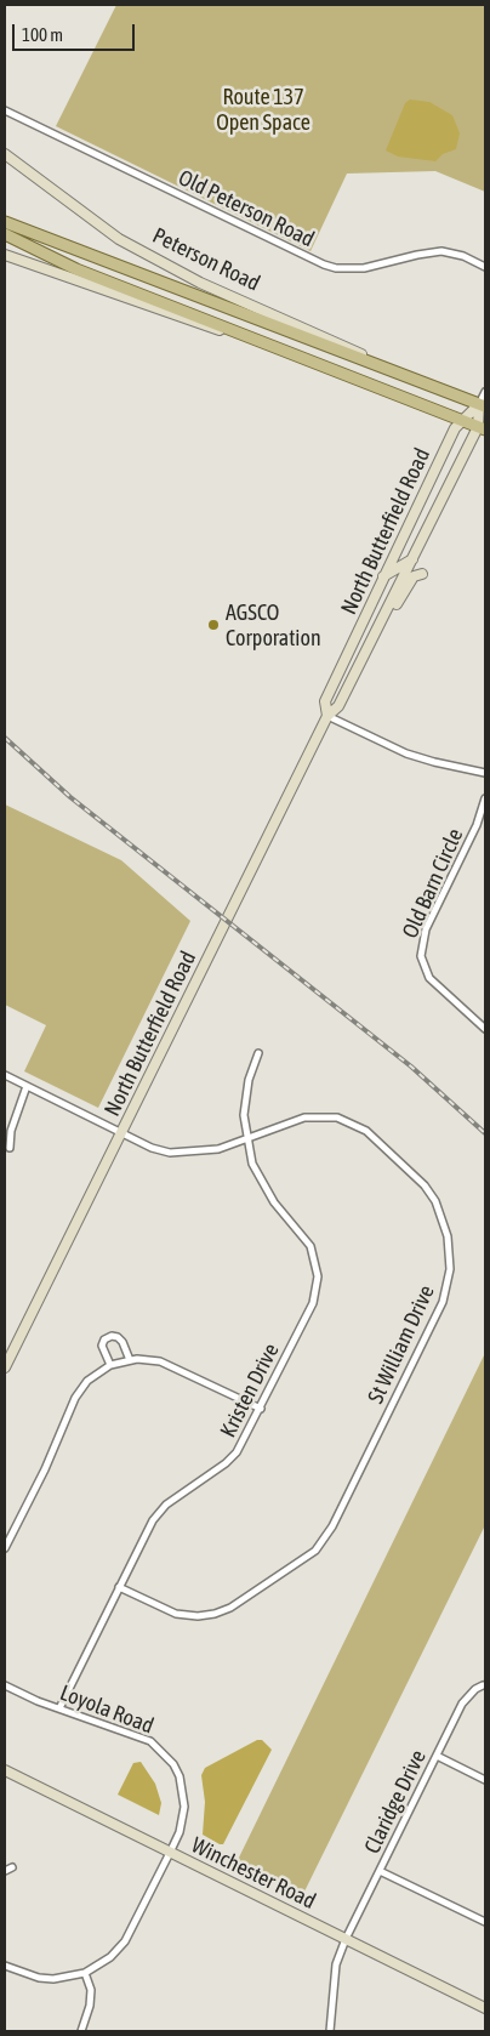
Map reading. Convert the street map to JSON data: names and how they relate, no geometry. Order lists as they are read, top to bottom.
{
  "streets": {
    "main road": ["Peterson Road", "North Butterfield Road", "Winchester Road"],
    "street": [
      "Old Peterson Road",
      "Old Barn Circle",
      "St William Drive",
      "Kristen Drive",
      "Loyola Road",
      "Claridge Drive"
    ]
  },
  "crossings": [
    ["Peterson Road", "North Butterfield Road"],
    ["North Butterfield Road", "St William Drive"],
    ["St William Drive", "Kristen Drive"],
    ["Kristen Drive", "Loyola Road"],
    ["Loyola Road", "Winchester Road"],
    ["Claridge Drive", "Winchester Road"]
  ],
  "parks": ["Route 137 Open Space"],
  "places": ["AGSCO Corporation"],
  "scale_bar": "100 m"
}
